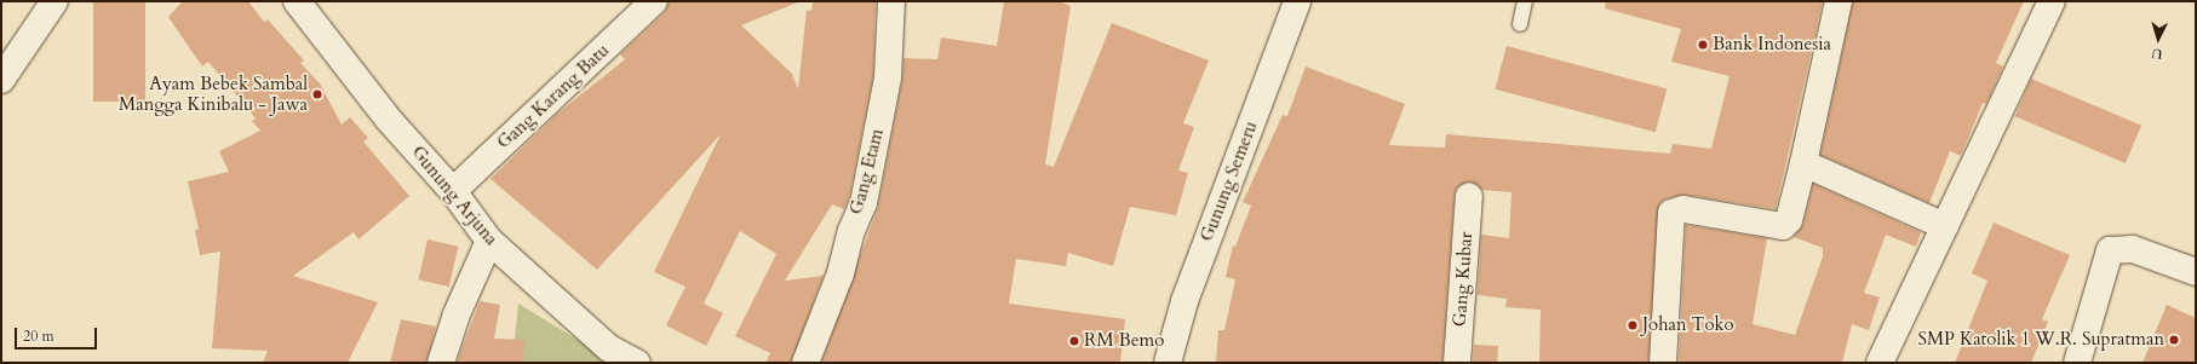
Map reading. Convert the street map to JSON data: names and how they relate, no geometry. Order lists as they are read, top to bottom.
{
  "streets": {
    "street": [
      "Gang Karang Batu",
      "Gang Etam",
      "Gunung Semeru",
      "Gunung Arjuna",
      "Gang Kubar"
    ]
  },
  "crossings": [
    ["Gang Karang Batu", "Gunung Arjuna"]
  ],
  "places": [
    "Bank Indonesia",
    "Ayam Bebek Sambal Mangga Kinibalu - Jawa",
    "Johan Toko",
    "SMP Katolik 1 W.R. Supratman",
    "RM Bemo"
  ],
  "scale_bar": "20 m",
  "north": "bottom"
}
